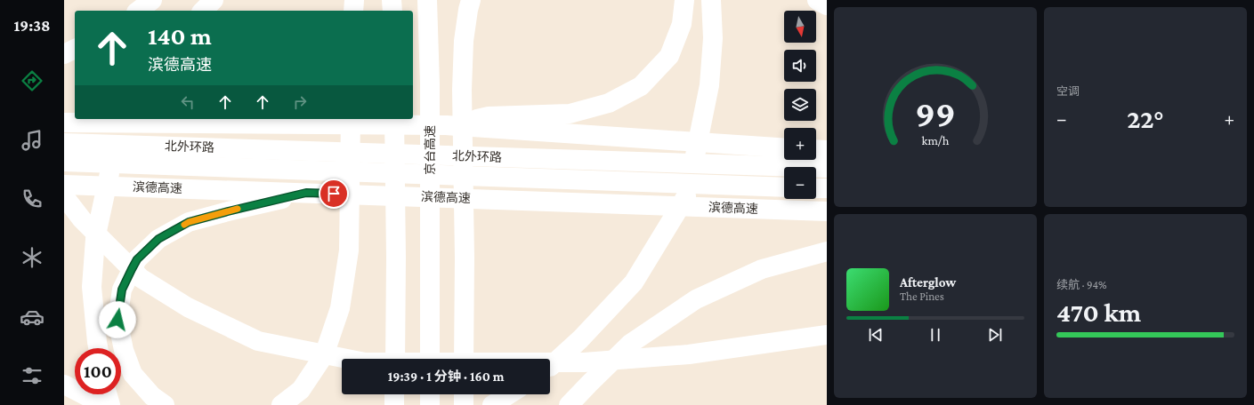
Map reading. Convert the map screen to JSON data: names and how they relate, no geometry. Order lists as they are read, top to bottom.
{
  "streets": {
    "highway": ["北外环路", "京台高速", "滨德高速"]
  },
  "north": "bottom",
  "page": {
    "tabs": "19:38",
    "tile": [
      "空调",
      ["续航 · 94%", "470 km"]
    ],
    "map_buttons": ["+", "−"],
    "turn": ["140 m", "滨德高速"],
    "heat": ["−", "22°", "+"],
    "song": ["Afterglow", "The Pines"],
    "limit": "100",
    "trip": "19:39 · 1 分钟 · 160 m",
    "gauge": ["99", "km/h"]
  }
}
